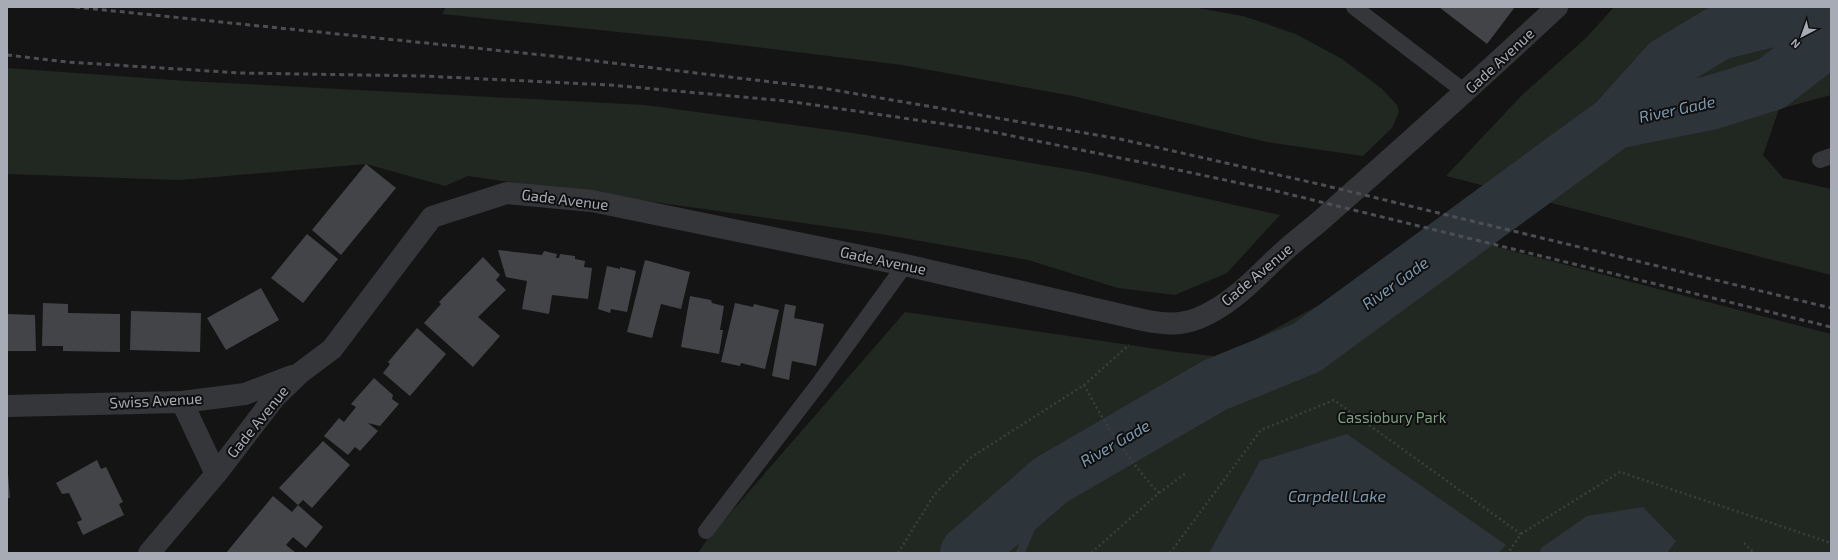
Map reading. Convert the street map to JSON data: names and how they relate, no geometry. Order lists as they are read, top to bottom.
{
  "streets": {
    "street": ["Gade Avenue", "Swiss Avenue"]
  },
  "crossings": [
    ["Gade Avenue", "Swiss Avenue"]
  ],
  "water": ["River Gade", "Carpdell Lake"],
  "parks": ["Cassiobury Park"],
  "north": "bottom left"
}
